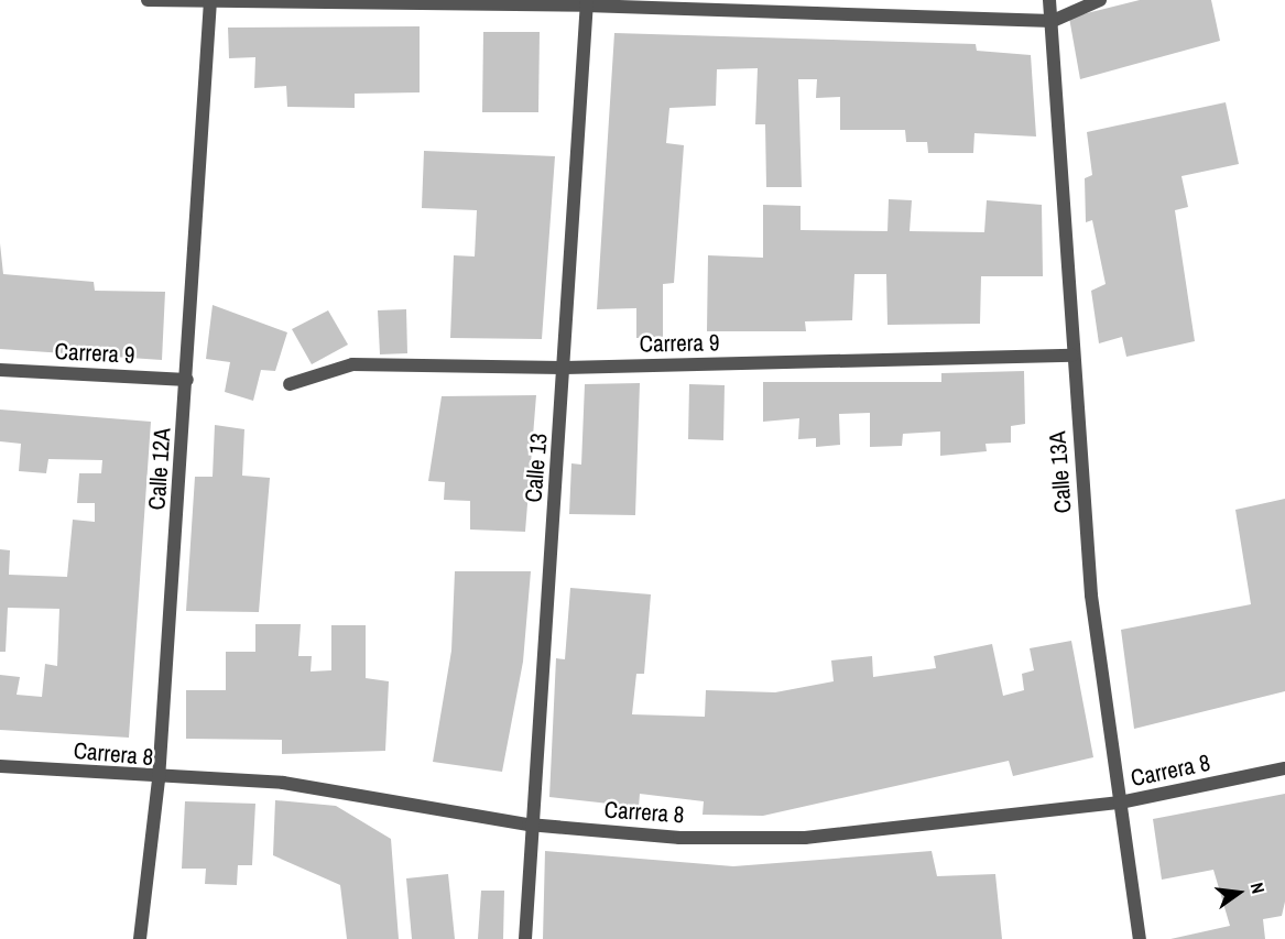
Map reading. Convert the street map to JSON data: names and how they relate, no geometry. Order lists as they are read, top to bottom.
{
  "streets": {
    "street": [
      "Carrera 9",
      "Calle 13",
      "Calle 12A",
      "Calle 13A",
      "Carrera 8"
    ]
  },
  "crossings": [
    ["Carrera 9", "Calle 13"],
    ["Carrera 9", "Calle 12A"],
    ["Carrera 9", "Calle 13A"],
    ["Calle 13", "Carrera 8"],
    ["Calle 12A", "Carrera 8"],
    ["Calle 13A", "Carrera 8"]
  ],
  "north": "right"
}
